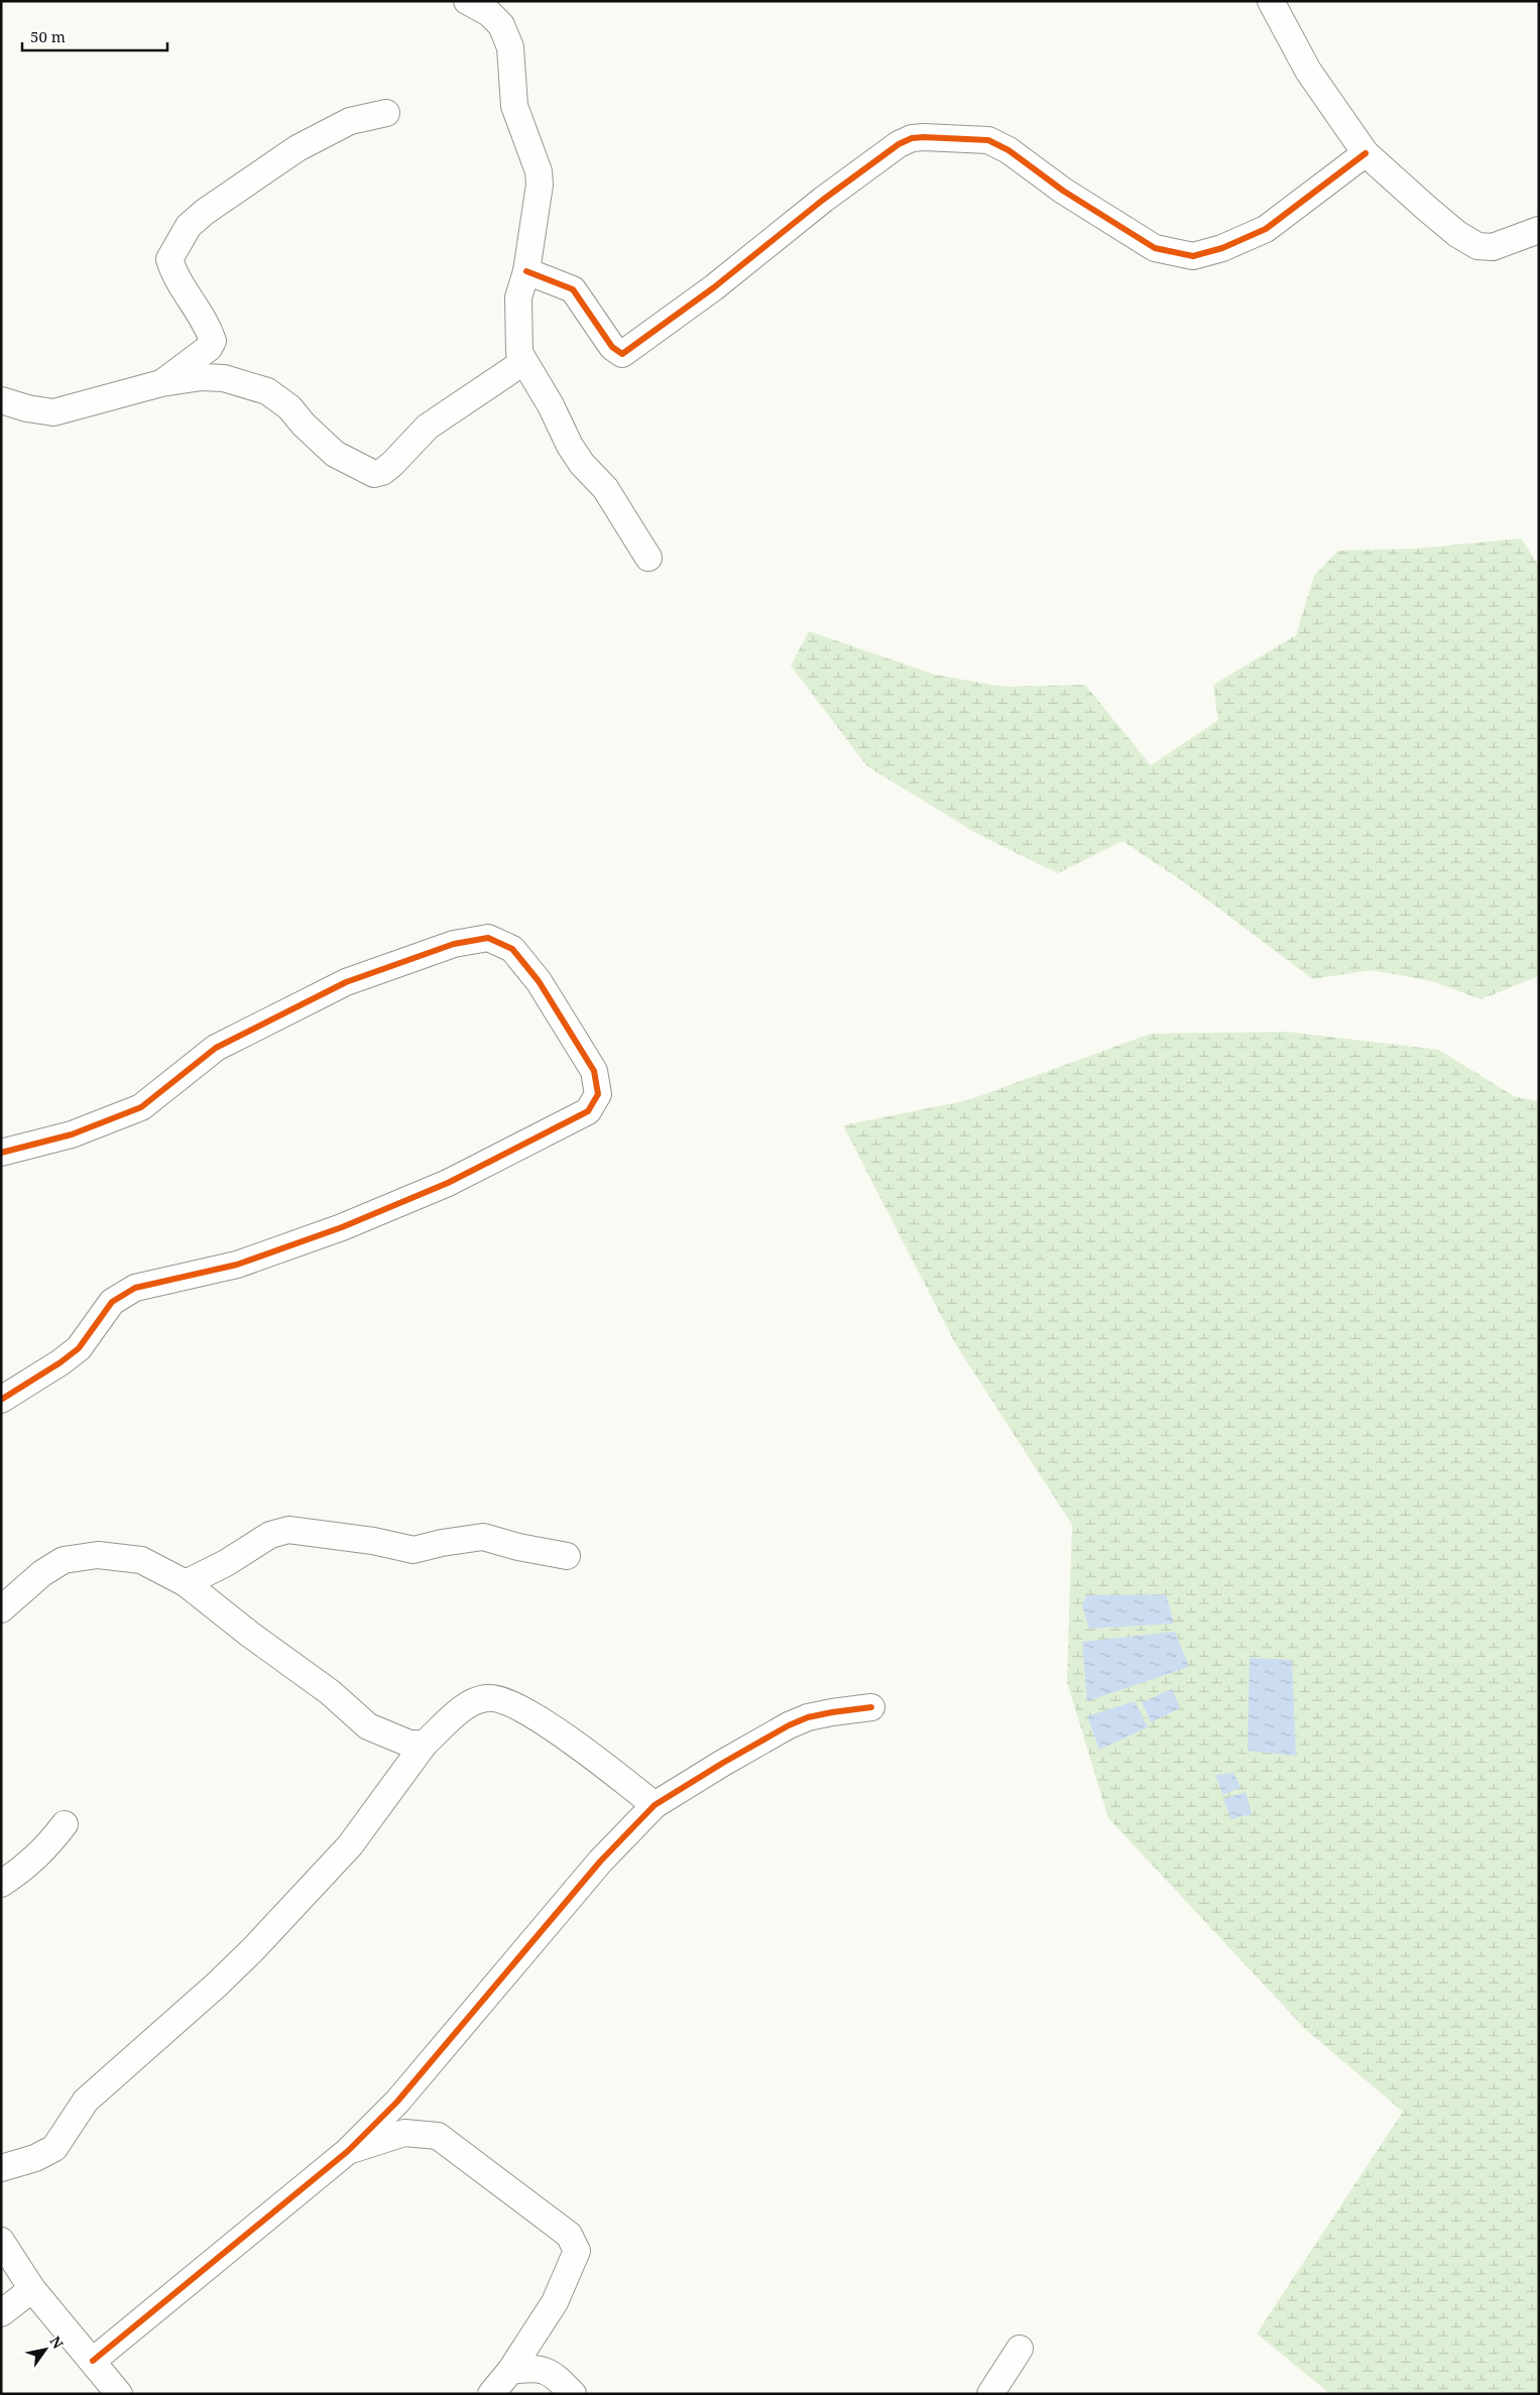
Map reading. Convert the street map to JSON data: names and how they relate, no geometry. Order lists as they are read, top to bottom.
{
  "scale_bar": "50 m",
  "north": "top right"
}
